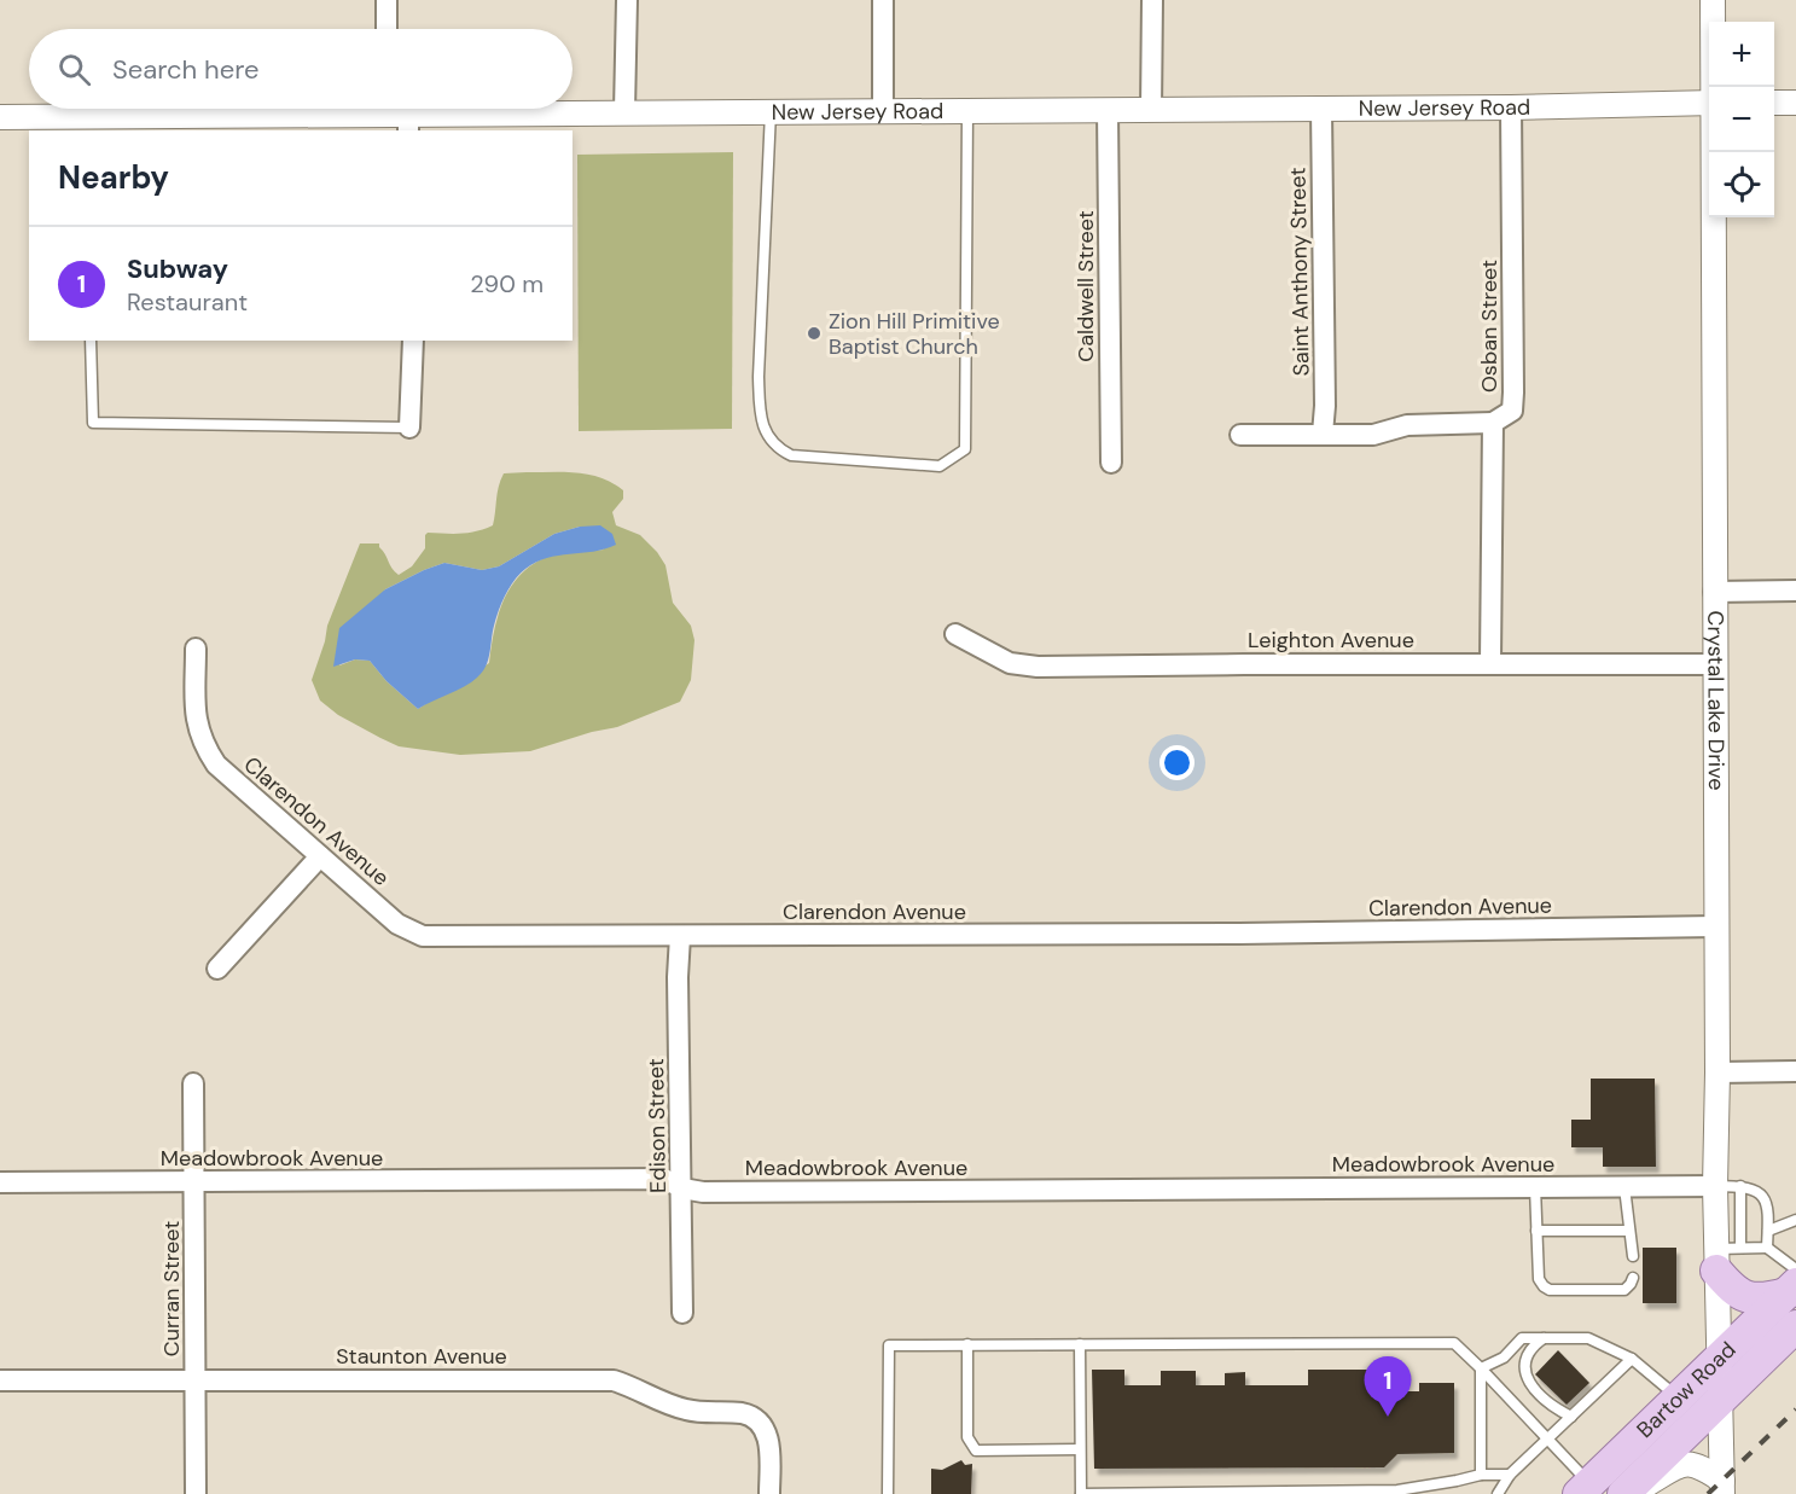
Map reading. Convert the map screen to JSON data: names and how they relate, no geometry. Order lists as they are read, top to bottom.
{
  "streets": {
    "main road": ["Bartow Road"],
    "street": [
      "New Jersey Road",
      "Saint Anthony Street",
      "Caldwell Street",
      "Osban Street",
      "Leighton Avenue",
      "Crystal Lake Drive",
      "Clarendon Avenue",
      "Edison Street",
      "Meadowbrook Avenue",
      "Curran Street",
      "Staunton Avenue"
    ]
  },
  "crossings": [
    ["New Jersey Road", "Saint Anthony Street"],
    ["New Jersey Road", "Caldwell Street"],
    ["New Jersey Road", "Osban Street"],
    ["Osban Street", "Leighton Avenue"],
    ["Leighton Avenue", "Crystal Lake Drive"],
    ["Crystal Lake Drive", "Clarendon Avenue"],
    ["Crystal Lake Drive", "Meadowbrook Avenue"],
    ["Crystal Lake Drive", "Bartow Road"],
    ["Clarendon Avenue", "Edison Street"],
    ["Edison Street", "Meadowbrook Avenue"],
    ["Meadowbrook Avenue", "Curran Street"],
    ["Curran Street", "Staunton Avenue"]
  ],
  "places": ["Zion Hill Primitive Baptist Church"],
  "page": {
    "map_buttons": ["+", "−"],
    "search": "Search here",
    "heading": "Nearby",
    "list": [
      {
        "mark": "1",
        "name": "Subway",
        "note": "Restaurant",
        "value": "290 m"
      }
    ],
    "pins": "1"
  }
}
